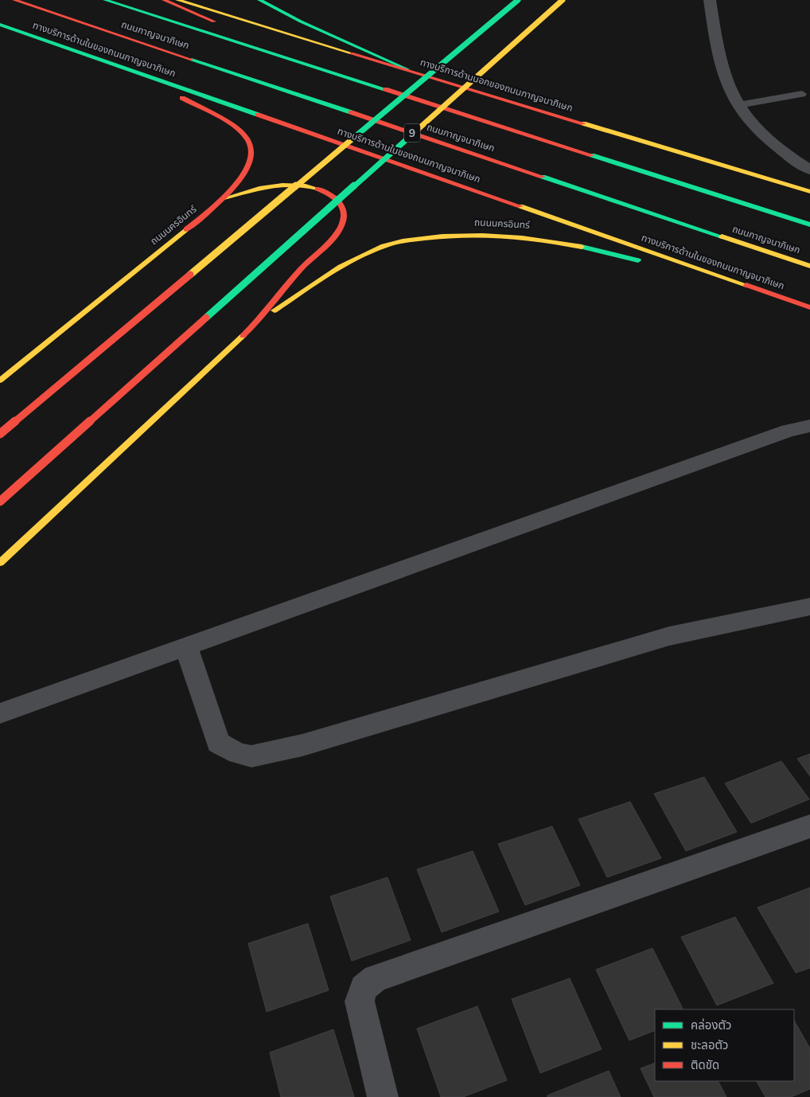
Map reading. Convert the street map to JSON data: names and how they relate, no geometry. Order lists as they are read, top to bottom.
{
  "streets": {
    "main road": [
      "ถนนกาญจนาภิเษก",
      "ทางบริการด้านในของถนนกาญจนาภิเษก",
      "ทางบริการด้านนอกของถนนกาญจนาภิเษก",
      "9",
      "ถนนนครอินทร์"
    ]
  },
  "crossings": [
    ["ทางบริการด้านในของถนนกาญจนาภิเษก", "ถนนนครอินทร์"]
  ],
  "legend": ["คล่องตัว", "ชะลอตัว", "ติดขัด"]
}
